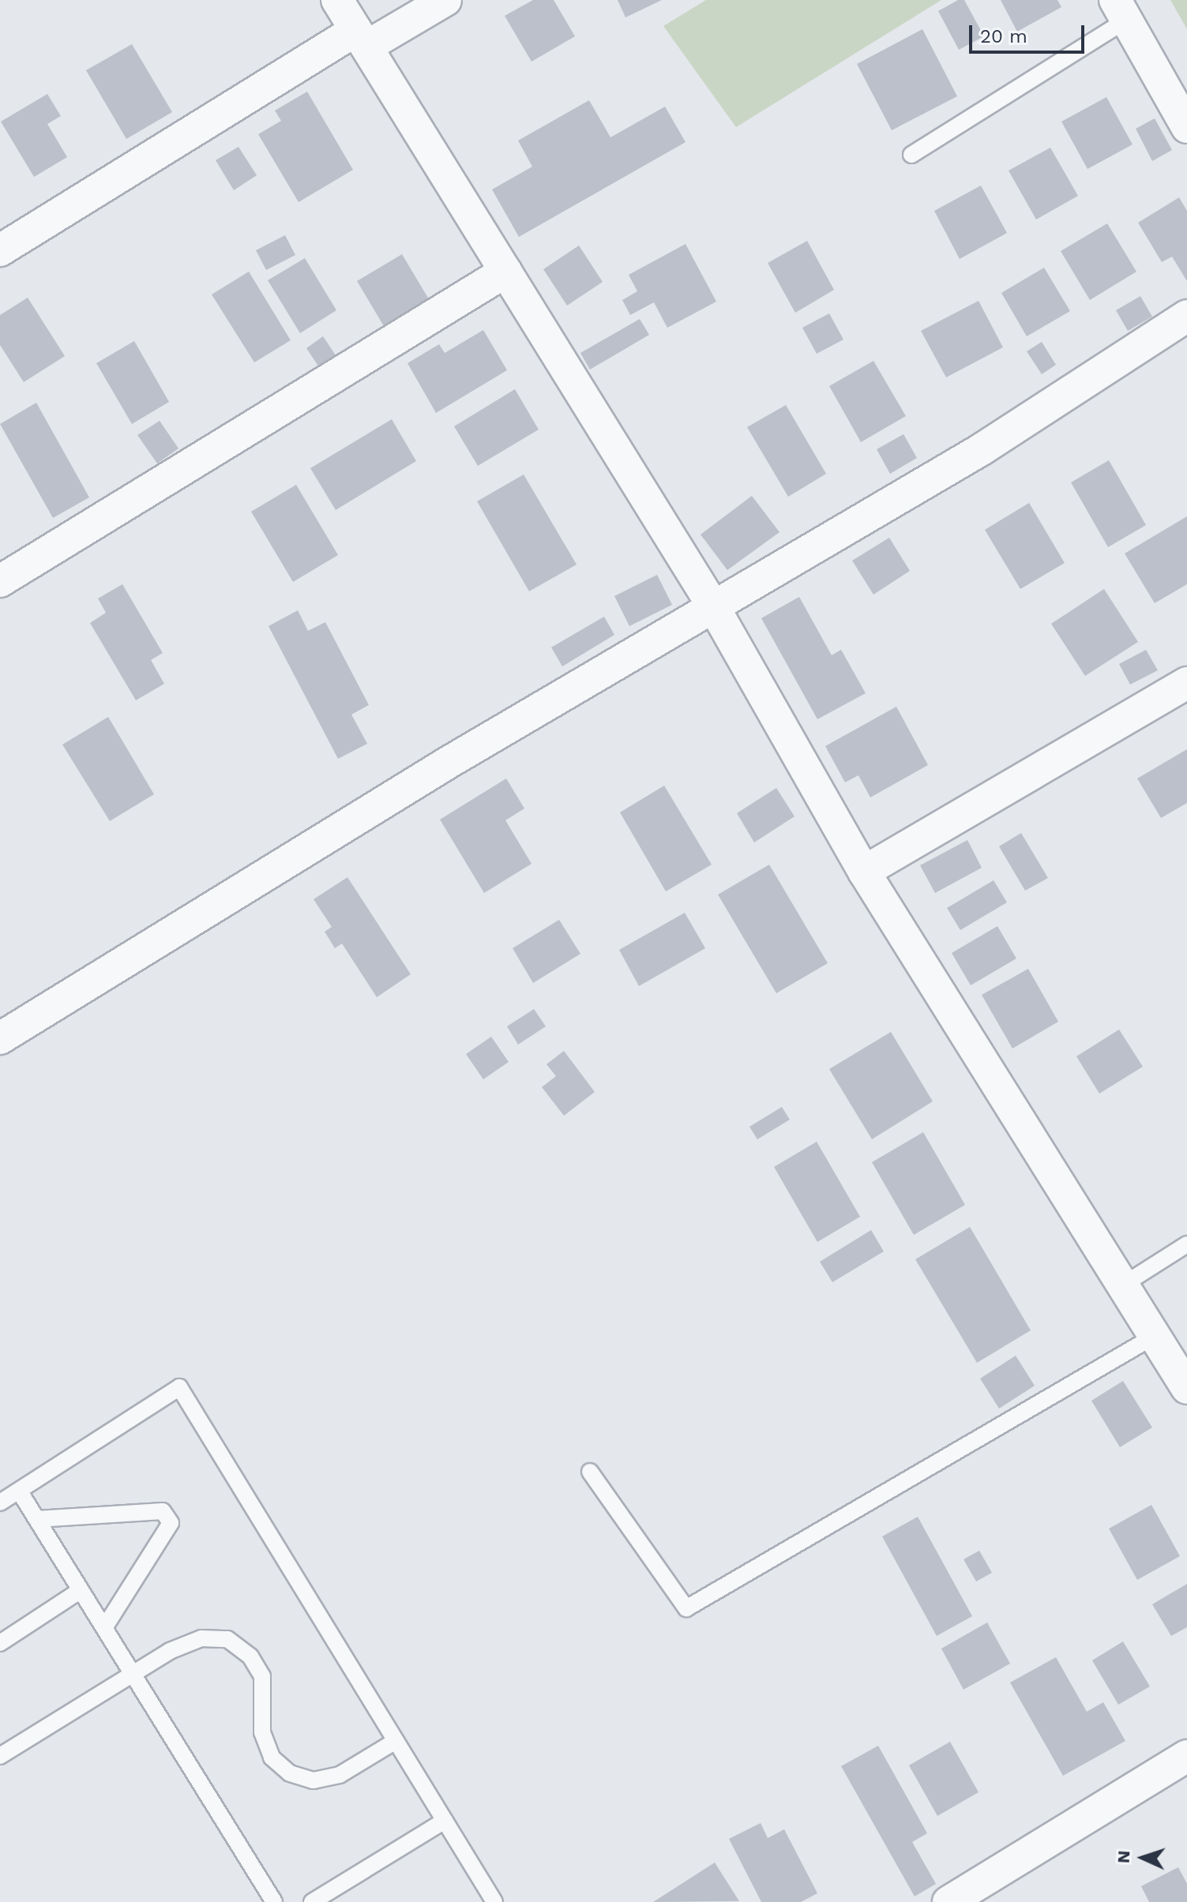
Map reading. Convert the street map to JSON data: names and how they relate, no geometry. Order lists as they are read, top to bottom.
{
  "scale_bar": "20 m",
  "north": "left"
}
